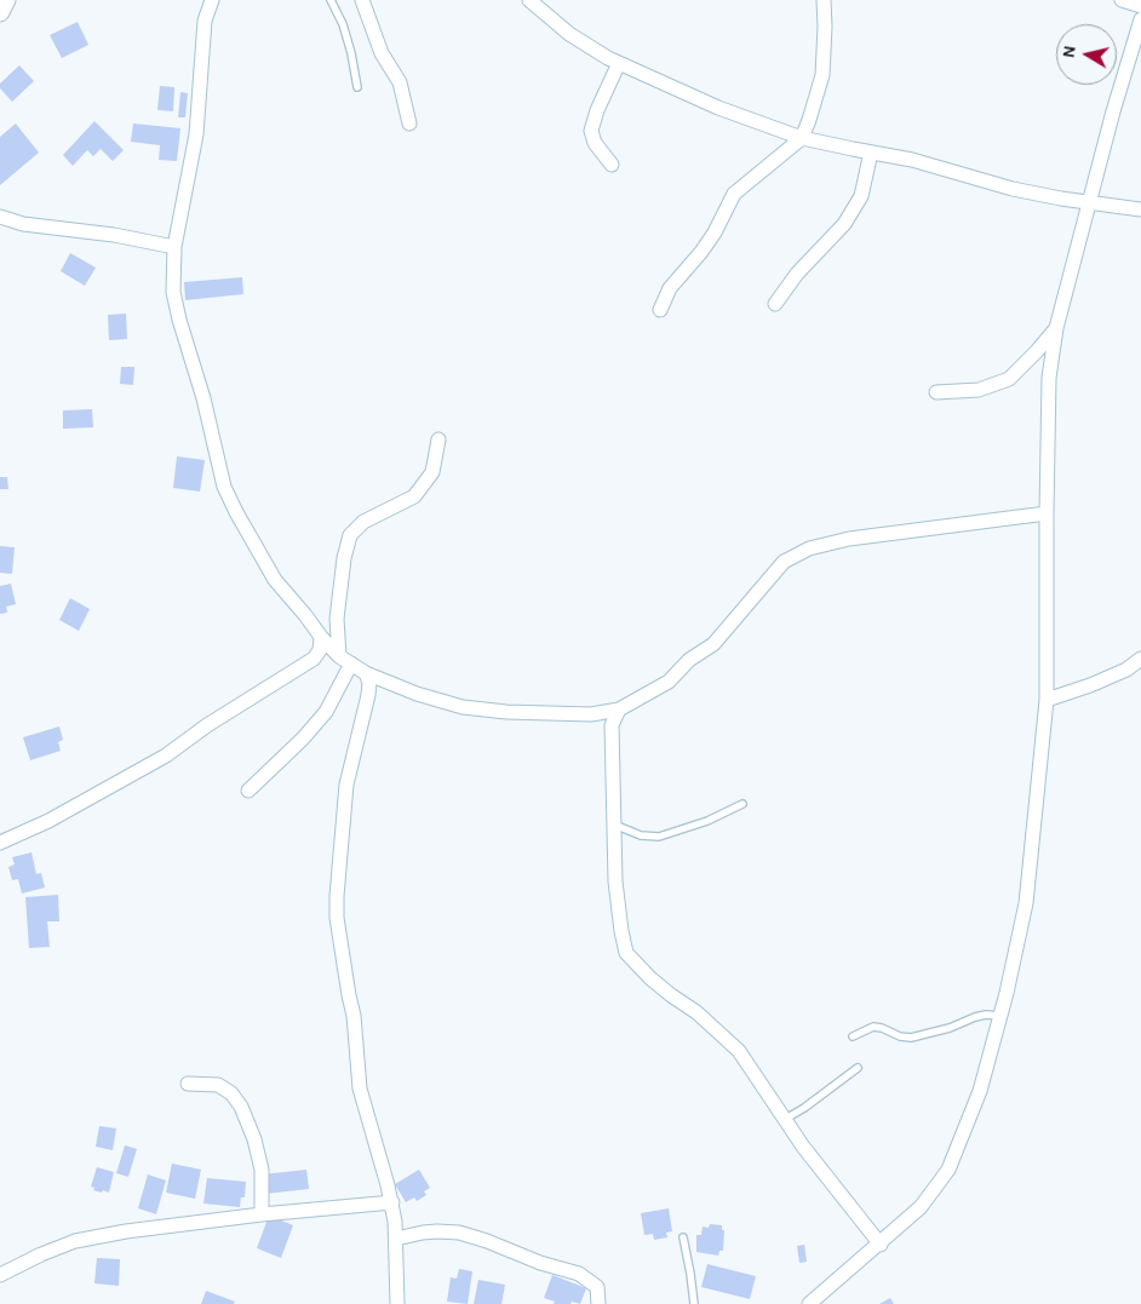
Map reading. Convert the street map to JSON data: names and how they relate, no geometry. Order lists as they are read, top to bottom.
{
  "north": "left"
}
